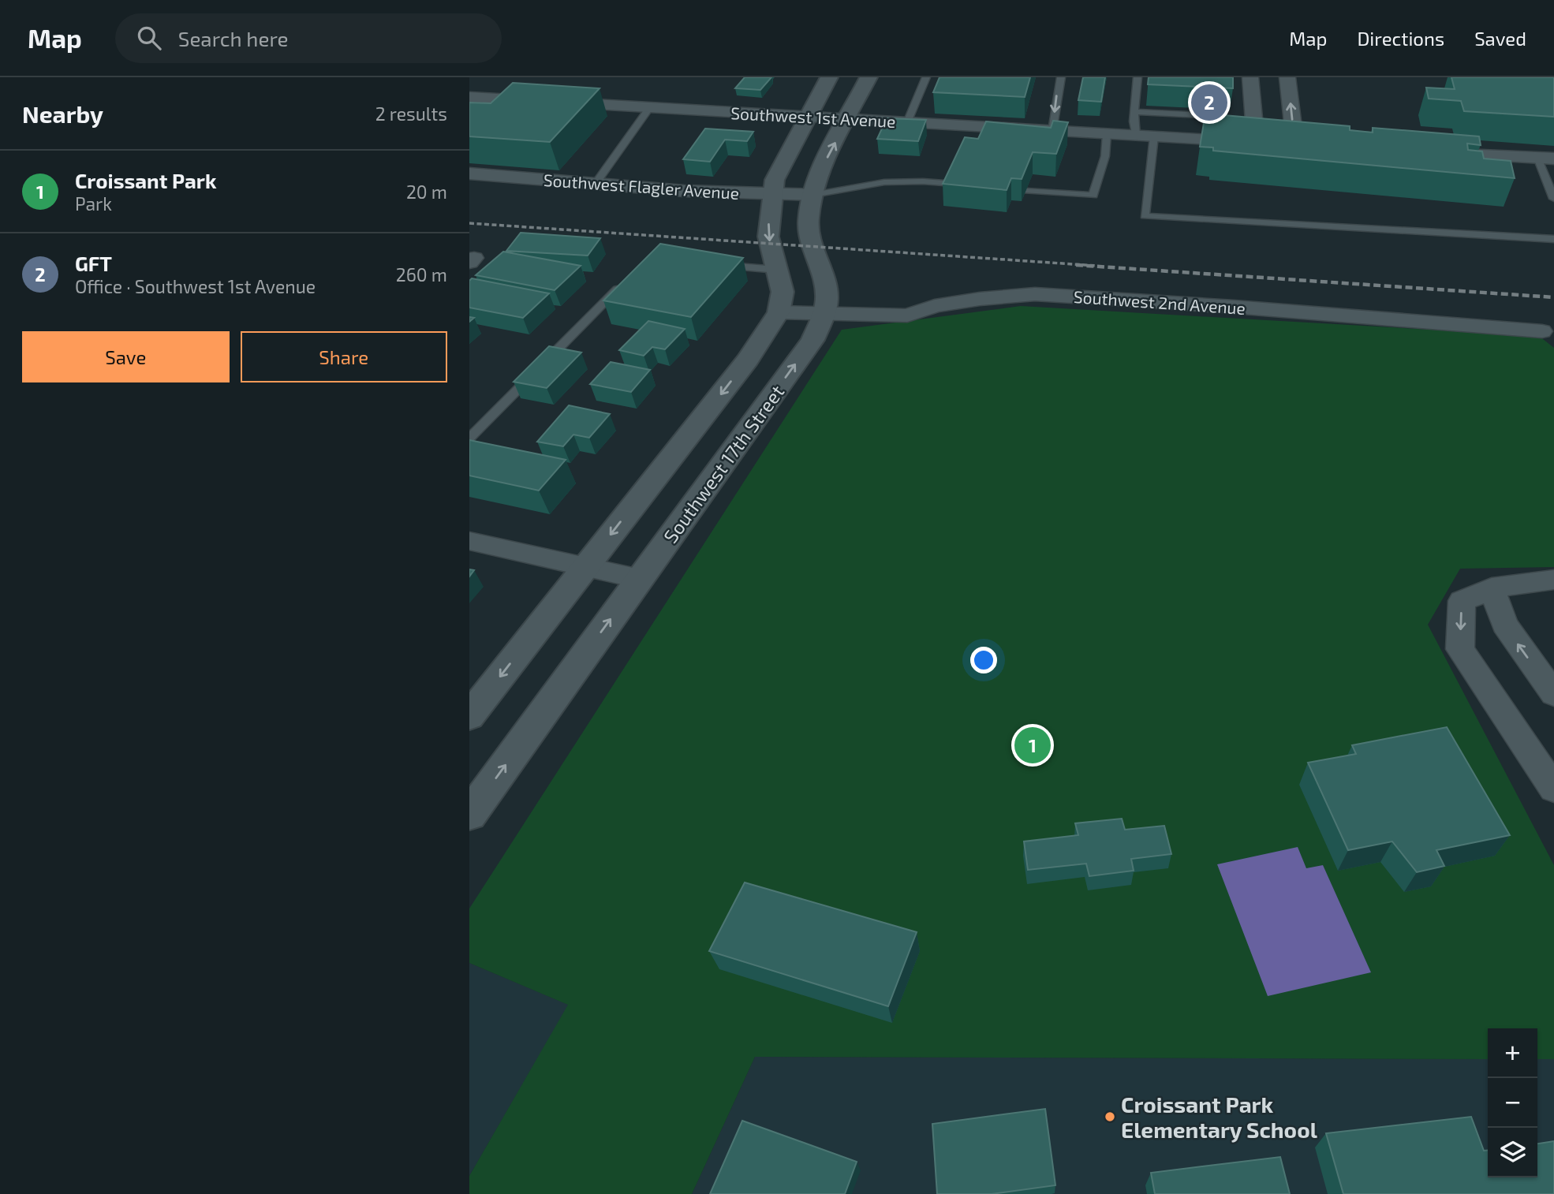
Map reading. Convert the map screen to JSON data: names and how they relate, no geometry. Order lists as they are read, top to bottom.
{
  "streets": {
    "main road": ["Southwest 17th Street"],
    "street": ["Southwest 1st Avenue", "Southwest Flagler Avenue", "Southwest 2nd Avenue"]
  },
  "crossings": [
    ["Southwest 1st Avenue", "Southwest 17th Street"],
    ["Southwest Flagler Avenue", "Southwest 17th Street"],
    ["Southwest 2nd Avenue", "Southwest 17th Street"]
  ],
  "places": ["Croissant Park Elementary School"],
  "page": {
    "header": "Map",
    "search": "Search here",
    "nav": ["Map", "Directions", "Saved"],
    "heading": ["Nearby", "2 results"],
    "pins": ["2", "1"],
    "list": [
      {
        "mark": "1",
        "name": "Croissant Park",
        "note": "Park",
        "value": "20 m"
      },
      {
        "mark": "2",
        "name": "GFT",
        "note": "Office · Southwest 1st Avenue",
        "value": "260 m"
      }
    ],
    "buttons": ["Save", "Share"],
    "map_buttons": ["+", "−"]
  }
}
